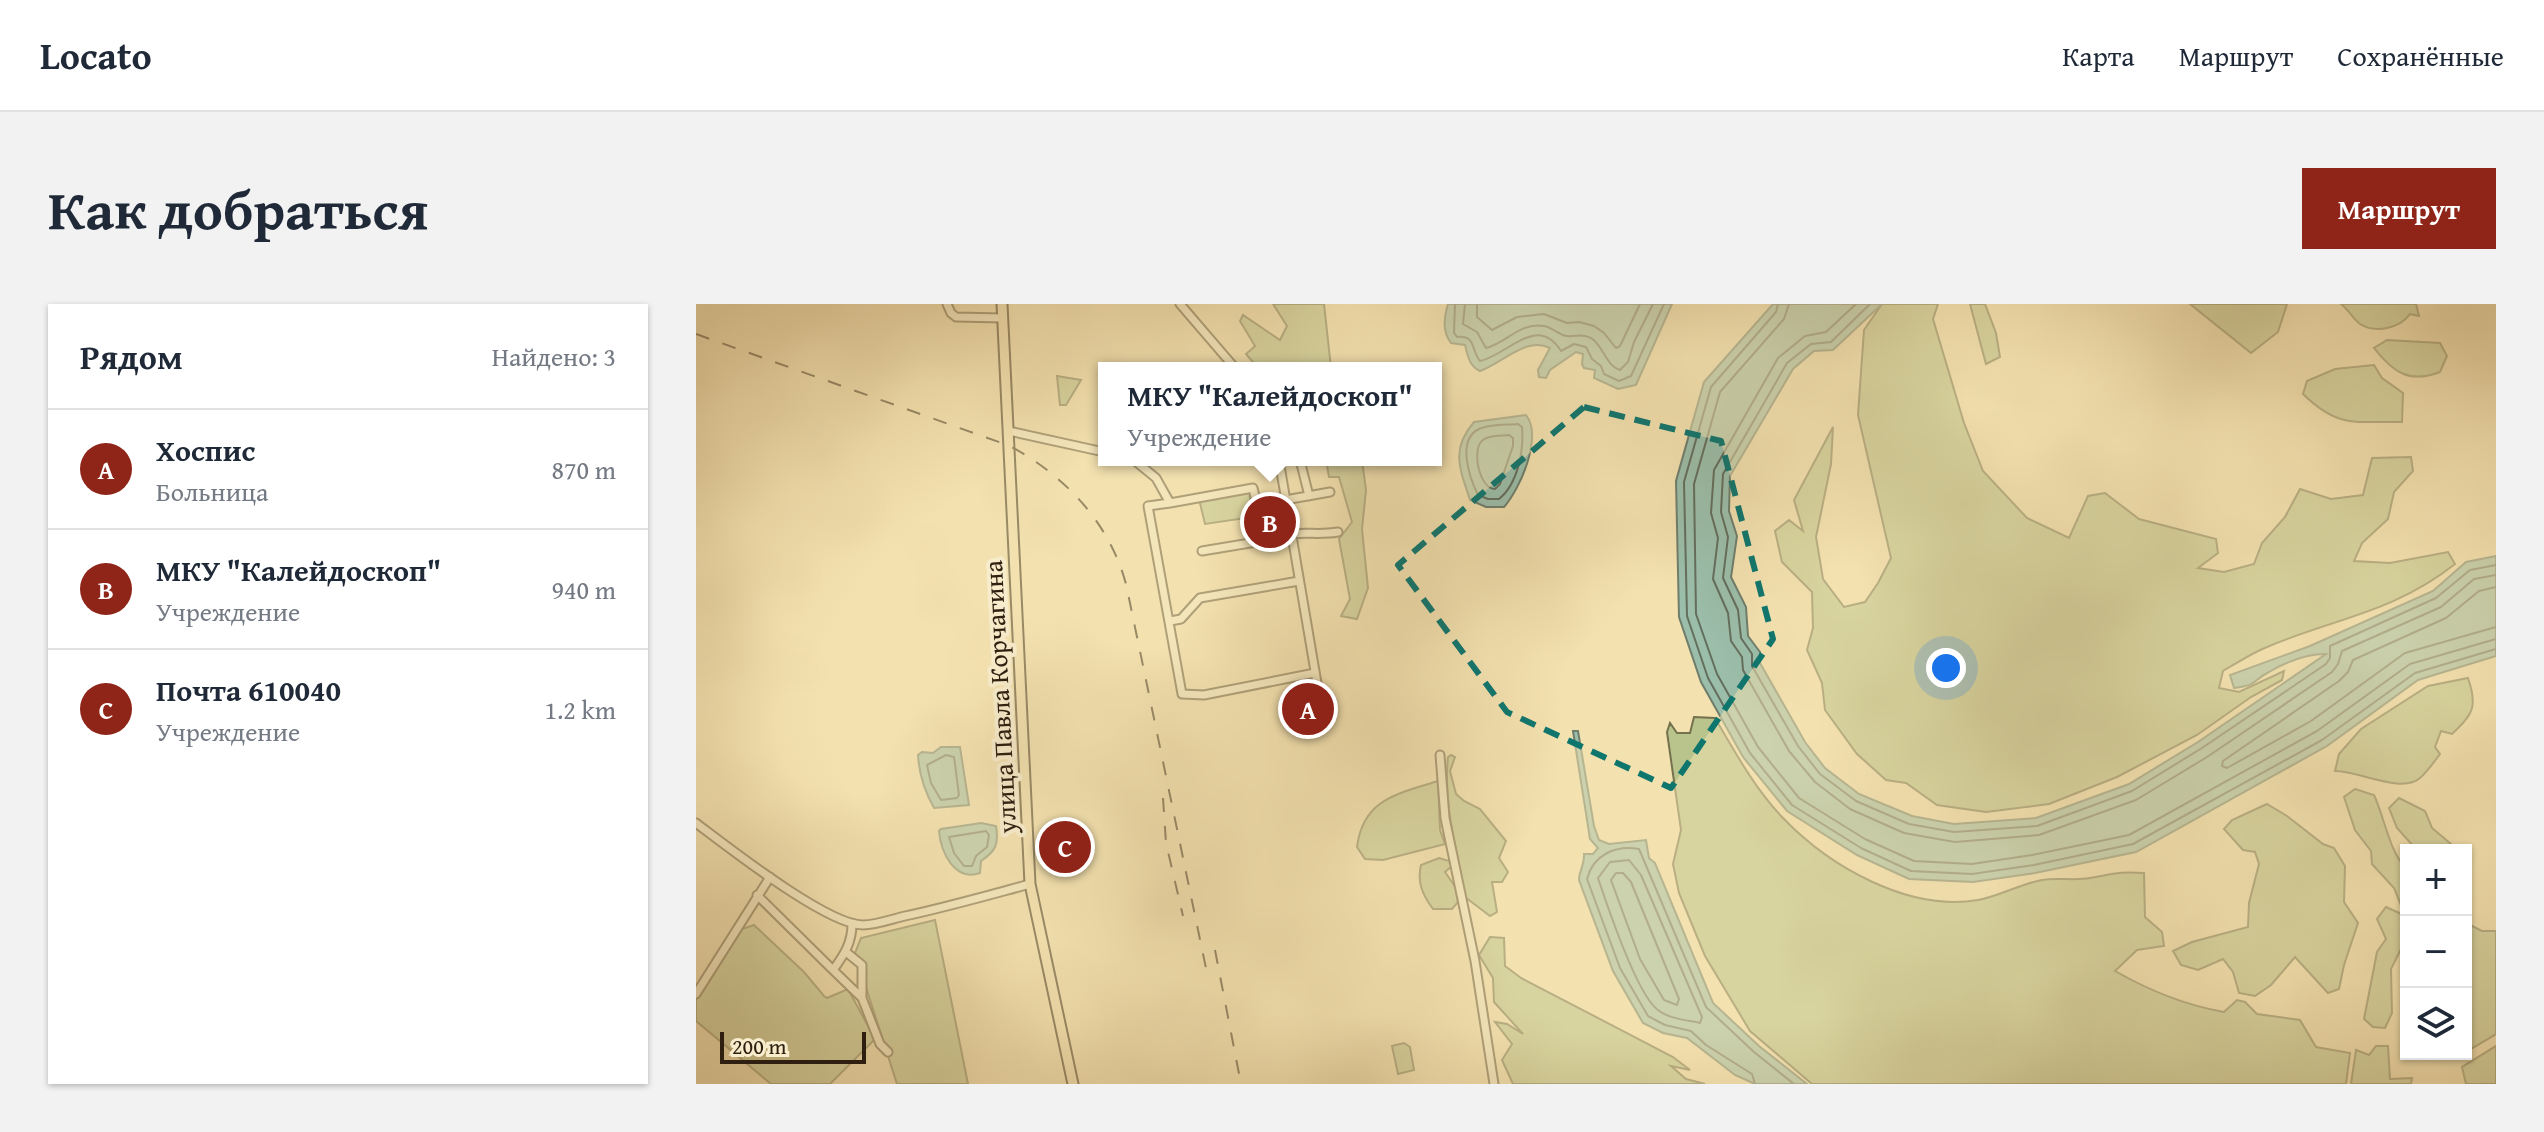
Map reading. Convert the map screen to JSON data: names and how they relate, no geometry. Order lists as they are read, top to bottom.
{
  "streets": {
    "main road": ["улица Павла Корчагина"]
  },
  "scale_bar": "200 m",
  "page": {
    "header": "Locato",
    "nav": ["Карта", "Маршрут", "Сохранённые"],
    "title": "Как добраться",
    "buttons": "Маршрут",
    "heading": ["Рядом", "Найдено: 3"],
    "popup": ["МКУ \"Калейдоскоп\"", "Учреждение"],
    "list": [
      {
        "mark": "A",
        "name": "Хоспис",
        "note": "Больница",
        "value": "870 m"
      },
      {
        "mark": "B",
        "name": "МКУ \"Калейдоскоп\"",
        "note": "Учреждение",
        "value": "940 m"
      },
      {
        "mark": "C",
        "name": "Почта 610040",
        "note": "Учреждение",
        "value": "1.2 km"
      }
    ],
    "pins": ["B", "A", "C"],
    "map_buttons": ["+", "−"],
    "scale": "200 m"
  }
}
